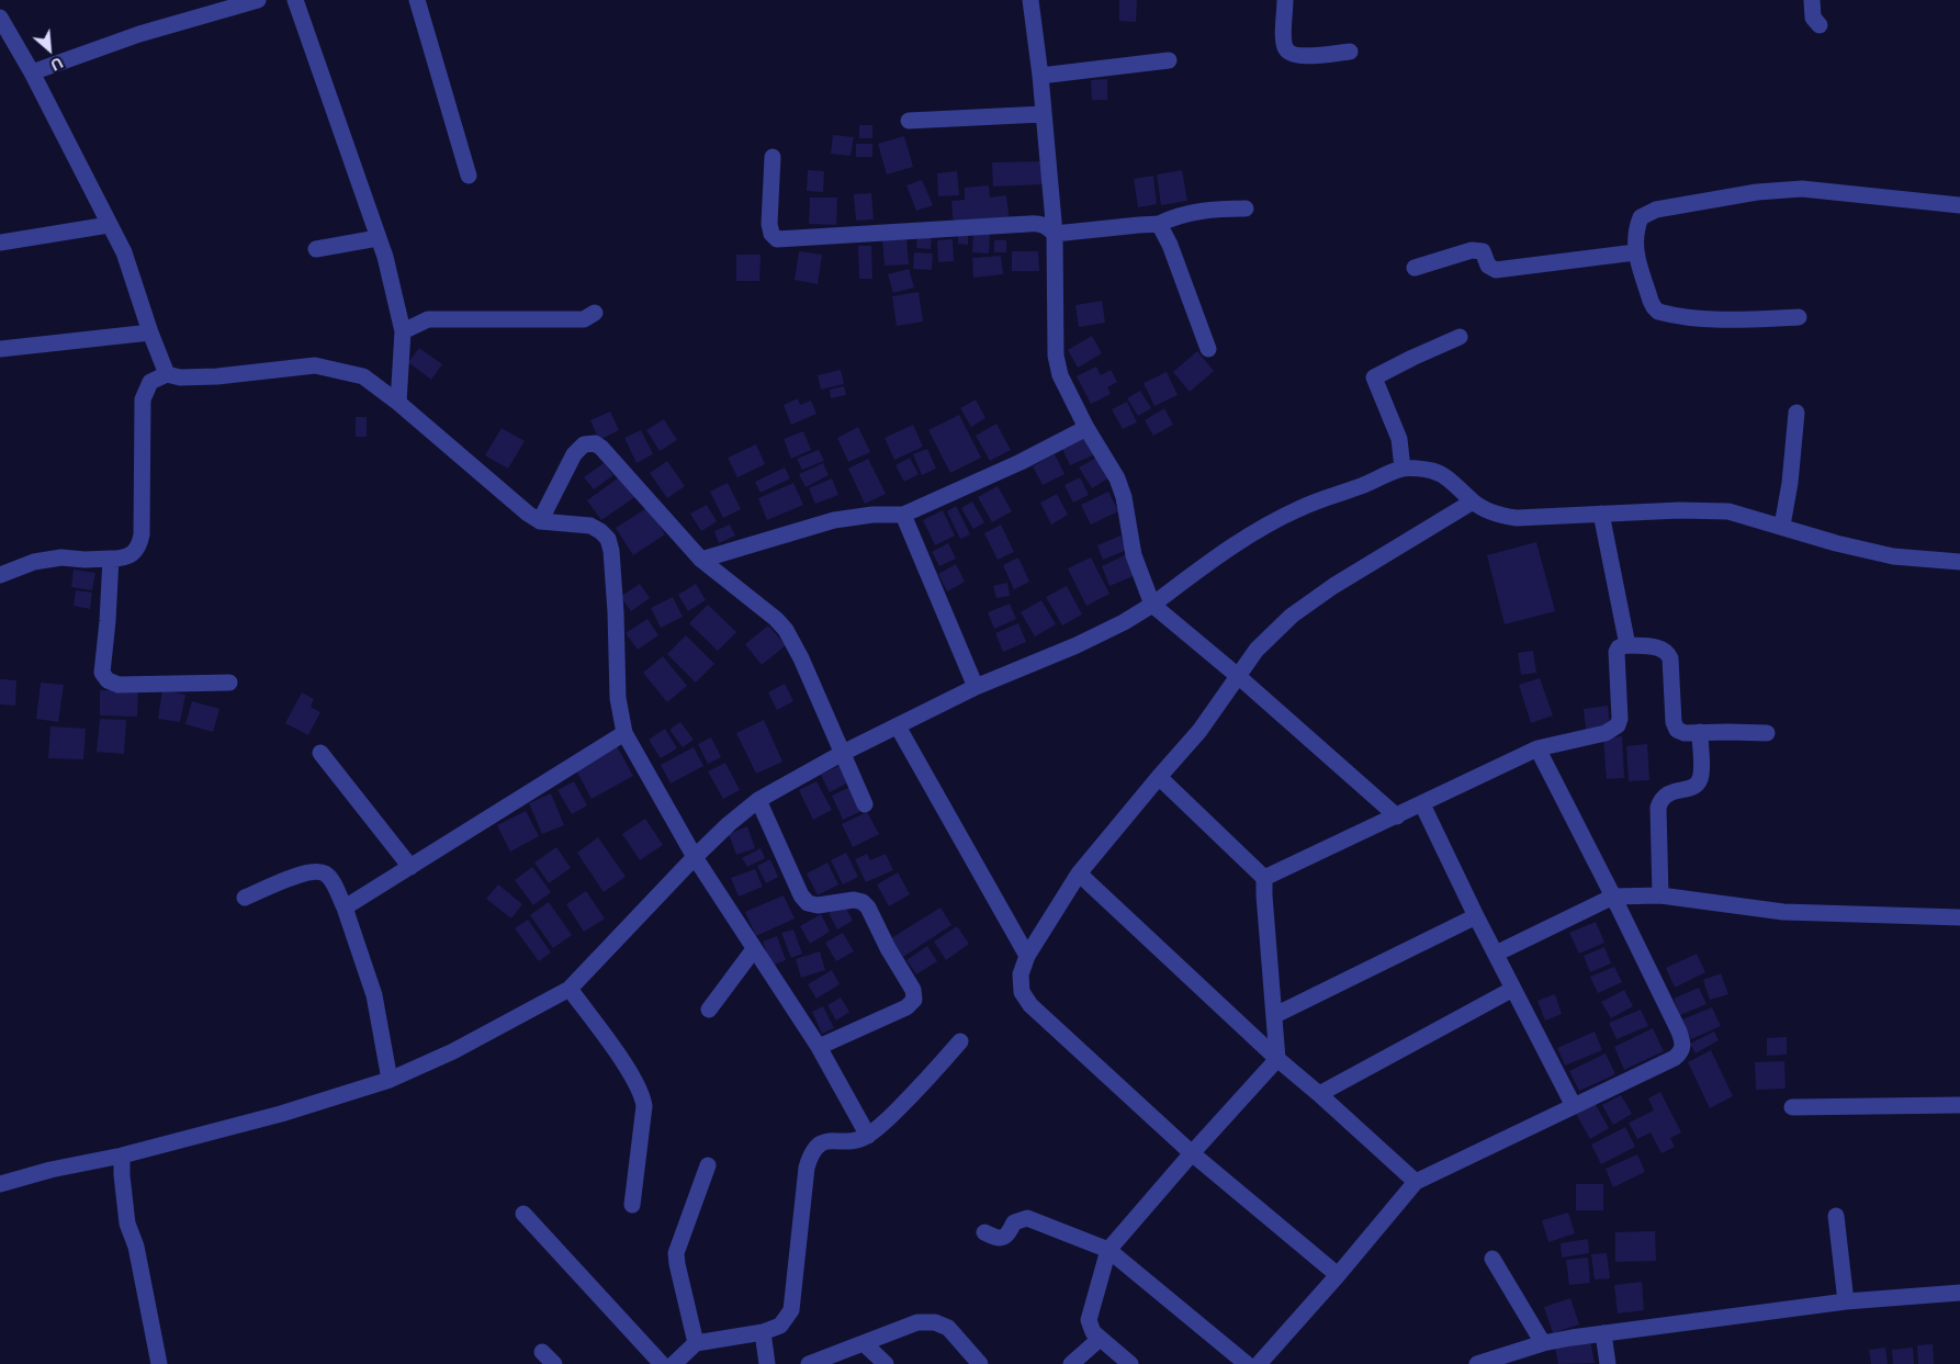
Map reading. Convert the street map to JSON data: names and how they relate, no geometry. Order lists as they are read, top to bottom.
{
  "north": "bottom right"
}
